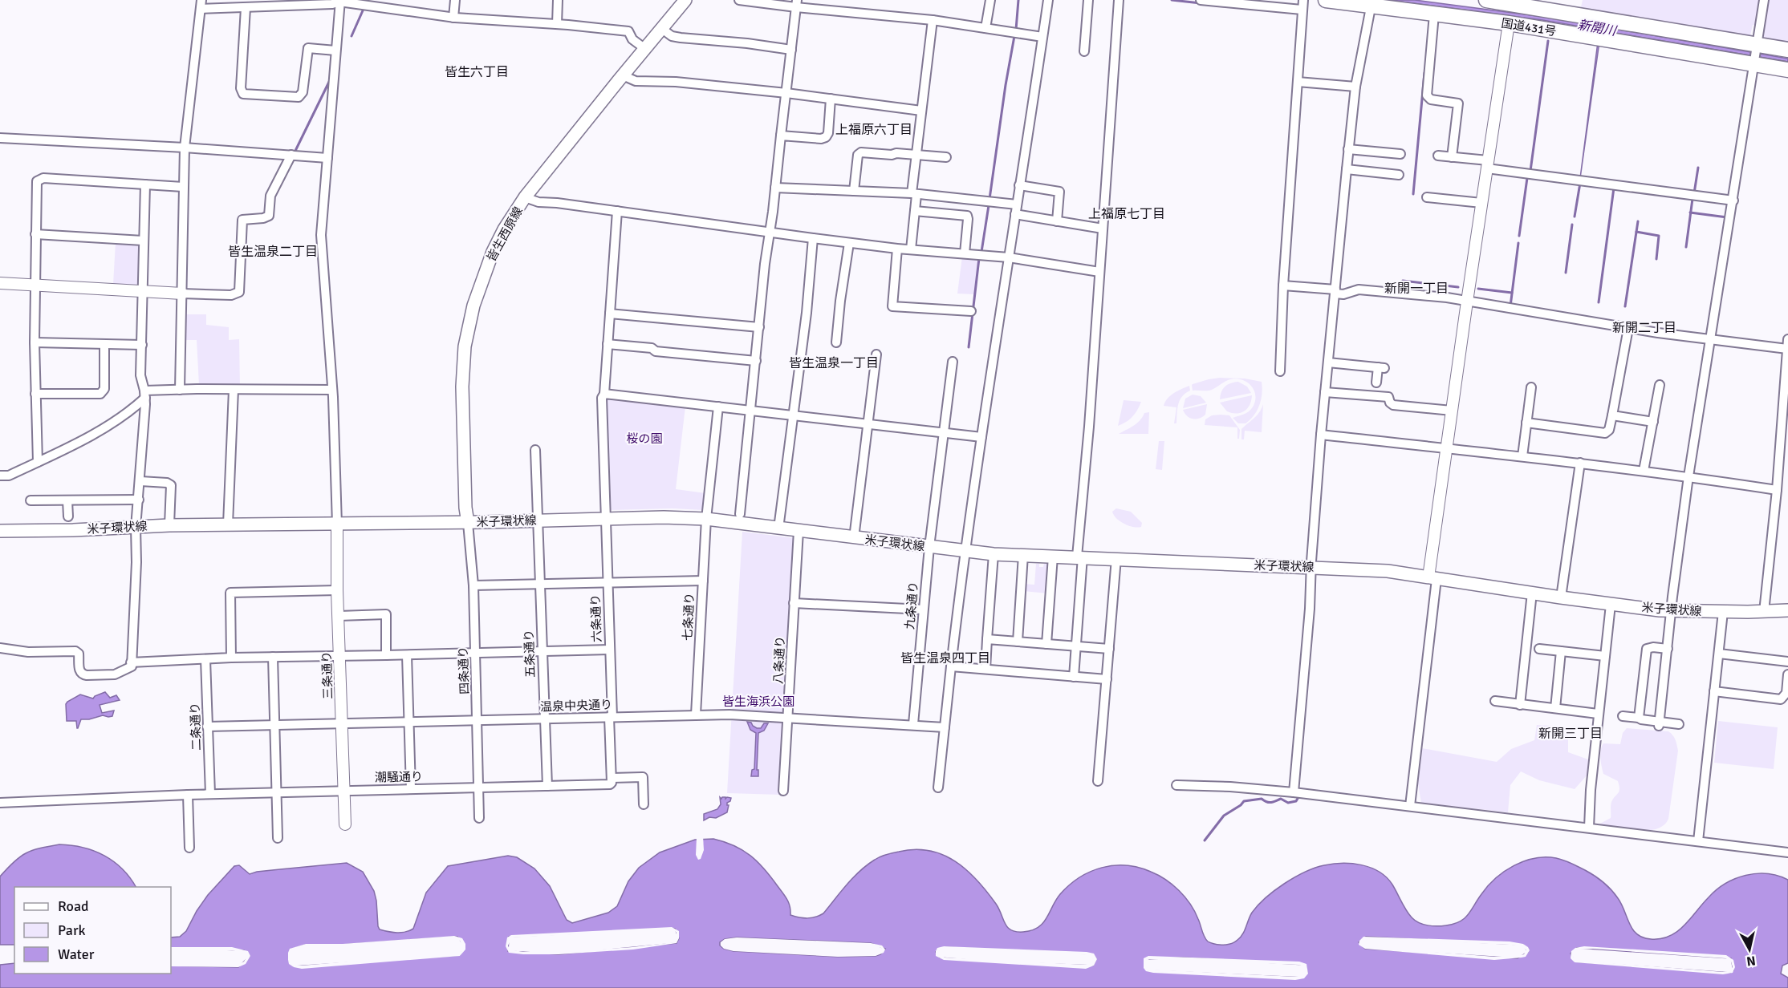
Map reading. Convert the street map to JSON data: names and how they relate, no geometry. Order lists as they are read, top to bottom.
{
  "streets": {
    "highway": ["国道431号"],
    "main road": ["皆生西原線", "米子環状線"],
    "street": [
      "九条通り",
      "七条通り",
      "六条通り",
      "五条通り",
      "八条通り",
      "四条通り",
      "三条通り",
      "温泉中央通り",
      "二条通り",
      "潮騒通り"
    ]
  },
  "crossings": [
    ["皆生西原線", "米子環状線"],
    ["皆生西原線", "四条通り"],
    ["米子環状線", "九条通り"],
    ["米子環状線", "七条通り"],
    ["米子環状線", "六条通り"],
    ["米子環状線", "五条通り"],
    ["米子環状線", "八条通り"],
    ["米子環状線", "四条通り"],
    ["米子環状線", "三条通り"],
    ["九条通り", "温泉中央通り"],
    ["七条通り", "温泉中央通り"],
    ["六条通り", "温泉中央通り"],
    ["六条通り", "潮騒通り"],
    ["五条通り", "温泉中央通り"],
    ["五条通り", "潮騒通り"],
    ["八条通り", "温泉中央通り"],
    ["四条通り", "温泉中央通り"],
    ["四条通り", "潮騒通り"],
    ["三条通り", "温泉中央通り"],
    ["三条通り", "潮騒通り"],
    ["温泉中央通り", "二条通り"],
    ["二条通り", "潮騒通り"]
  ],
  "districts": [
    "皆生六丁目",
    "上福原六丁目",
    "上福原七丁目",
    "皆生温泉二丁目",
    "新開一丁目",
    "新開二丁目",
    "皆生温泉一丁目",
    "皆生温泉四丁目",
    "新開三丁目"
  ],
  "water": ["新開川"],
  "parks": ["桜の園", "皆生海浜公園"],
  "legend": ["Road", "Park", "Water"],
  "north": "bottom"
}
